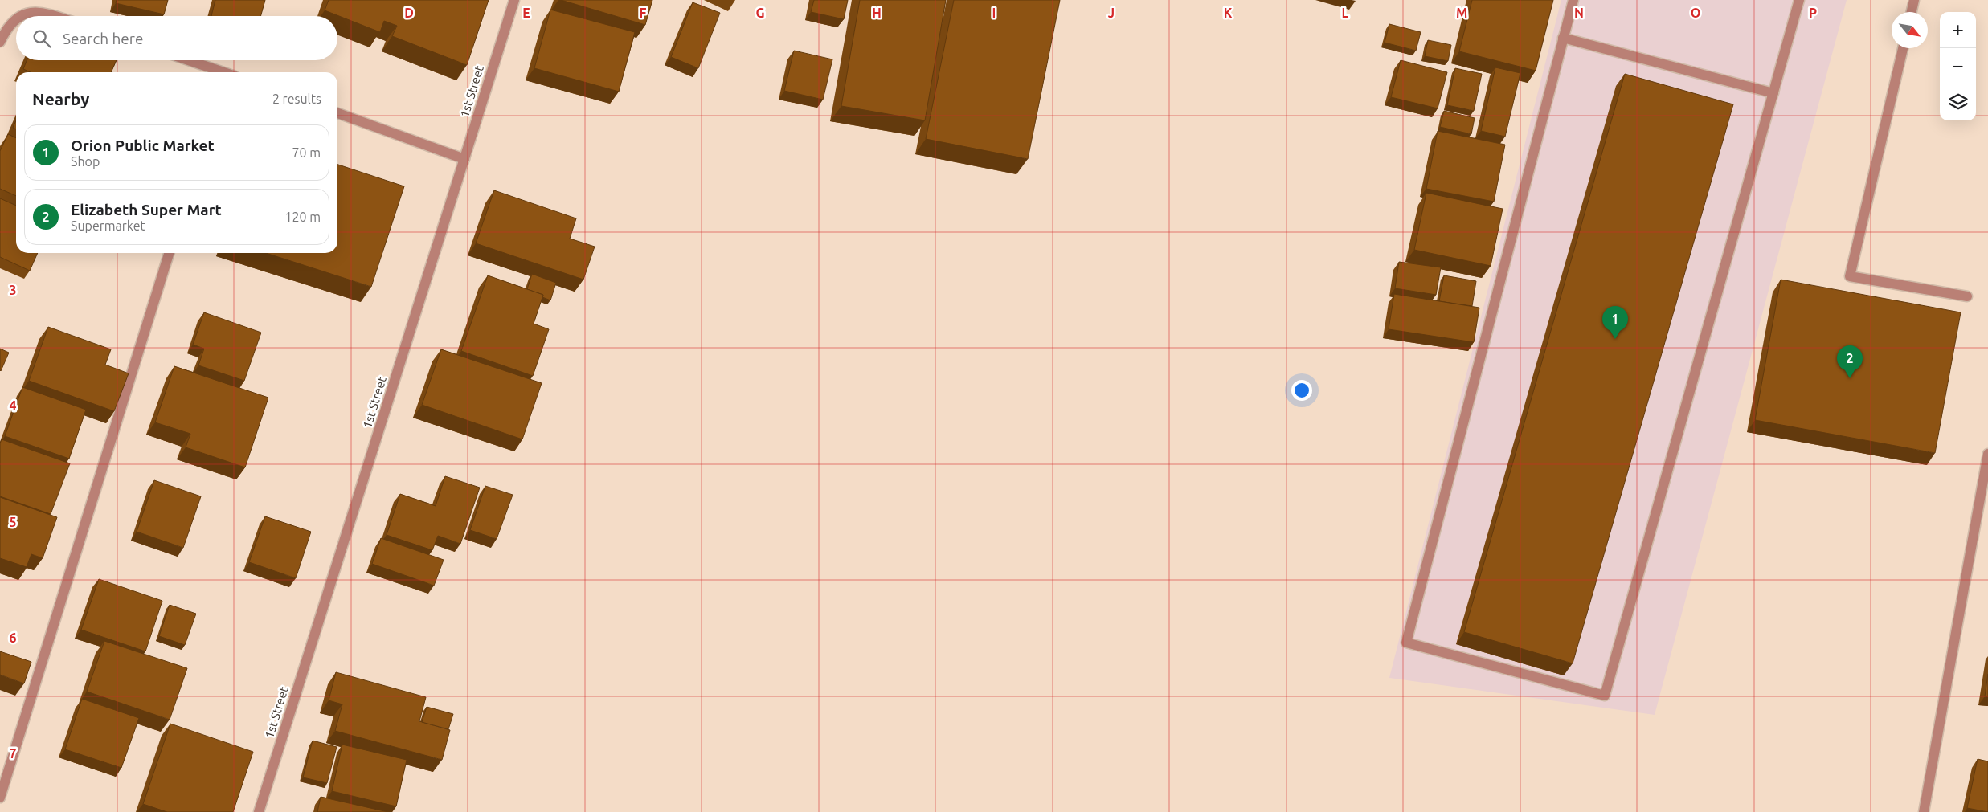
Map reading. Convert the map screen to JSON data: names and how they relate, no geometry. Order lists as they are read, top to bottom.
{
  "streets": {
    "street": ["1st Street"]
  },
  "north": "bottom right",
  "page": {
    "map_buttons": ["+", "−"],
    "search": "Search here",
    "heading": ["Nearby", "2 results"],
    "list": [
      {
        "mark": "1",
        "name": "Orion Public Market",
        "note": "Shop",
        "value": "70 m"
      },
      {
        "mark": "2",
        "name": "Elizabeth Super Mart",
        "note": "Supermarket",
        "value": "120 m"
      }
    ],
    "pins": ["1", "2"]
  },
  "grid": {
    "columns": [
      "D",
      "E",
      "F",
      "G",
      "H",
      "I",
      "J",
      "K",
      "L",
      "M",
      "N",
      "O",
      "P"
    ],
    "rows": [
      "3",
      "4",
      "5",
      "6",
      "7"
    ]
  }
}
